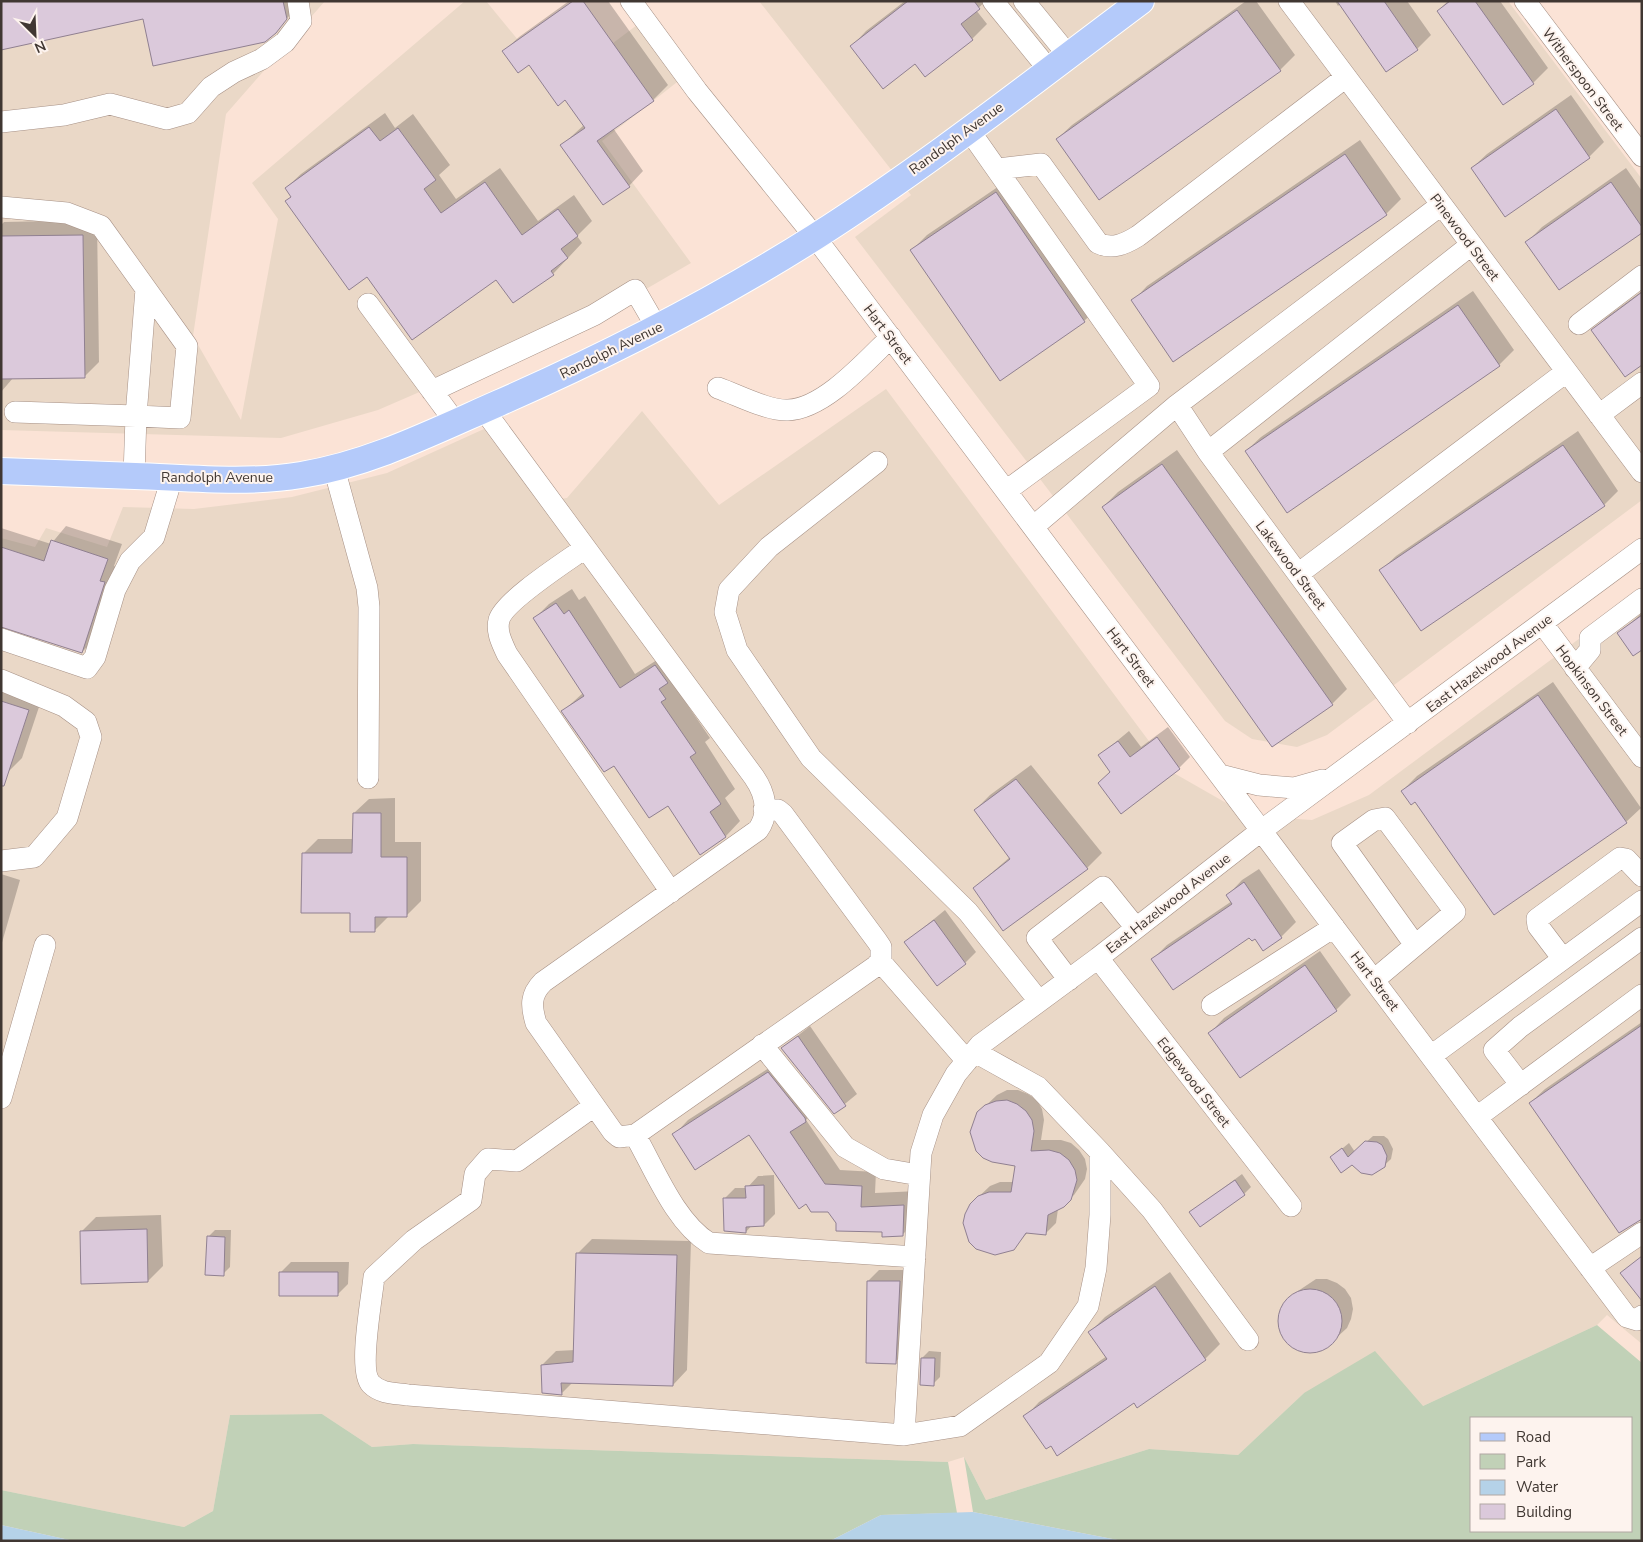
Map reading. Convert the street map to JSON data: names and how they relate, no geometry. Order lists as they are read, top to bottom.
{
  "streets": {
    "main road": ["Randolph Avenue"],
    "street": [
      "Witherspoon Street",
      "Pinewood Street",
      "Hart Street",
      "Lakewood Street",
      "East Hazelwood Avenue",
      "Hopkinson Street",
      "Edgewood Street"
    ]
  },
  "crossings": [
    ["Randolph Avenue", "Hart Street"],
    ["Hart Street", "East Hazelwood Avenue"],
    ["Lakewood Street", "East Hazelwood Avenue"],
    ["East Hazelwood Avenue", "Hopkinson Street"],
    ["East Hazelwood Avenue", "Edgewood Street"]
  ],
  "legend": [
    "Road",
    "Park",
    "Water",
    "Building"
  ],
  "north": "bottom right"
}
